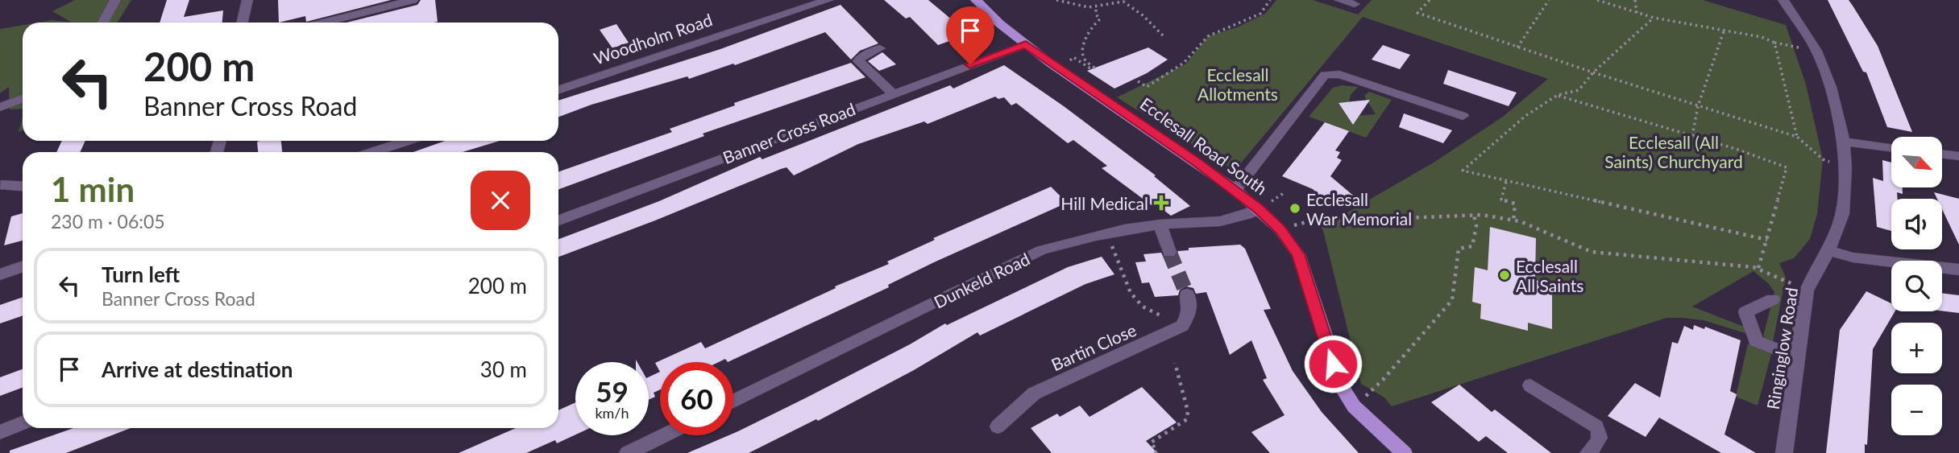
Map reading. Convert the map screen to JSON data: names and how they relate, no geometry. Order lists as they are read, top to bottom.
{
  "streets": {
    "main road": ["Ecclesall Road South"],
    "street": [
      "Woodholm Road",
      "Banner Cross Road",
      "Dunkeld Road",
      "Bartin Close",
      "Ringinglow Road"
    ]
  },
  "crossings": [
    ["Banner Cross Road", "Ecclesall Road South"],
    ["Ecclesall Road South", "Dunkeld Road"]
  ],
  "parks": ["Ecclesall Allotments", "Ecclesall (All Saints) Churchyard"],
  "places": {
    "health": ["Hill Medical"],
    "other": ["Ecclesall War Memorial", "Ecclesall All Saints"]
  },
  "north": "bottom right",
  "page": {
    "turn": ["200 m", "Banner Cross Road"],
    "map_buttons": ["+", "−"],
    "heading": ["1 min", "230 m · 06:05"],
    "list": [
      {
        "name": "Turn left",
        "note": "Banner Cross Road",
        "value": "200 m"
      },
      {
        "name": "Arrive at destination",
        "value": "30 m"
      }
    ],
    "speed": "59 km/h",
    "limit": "60"
  }
}
